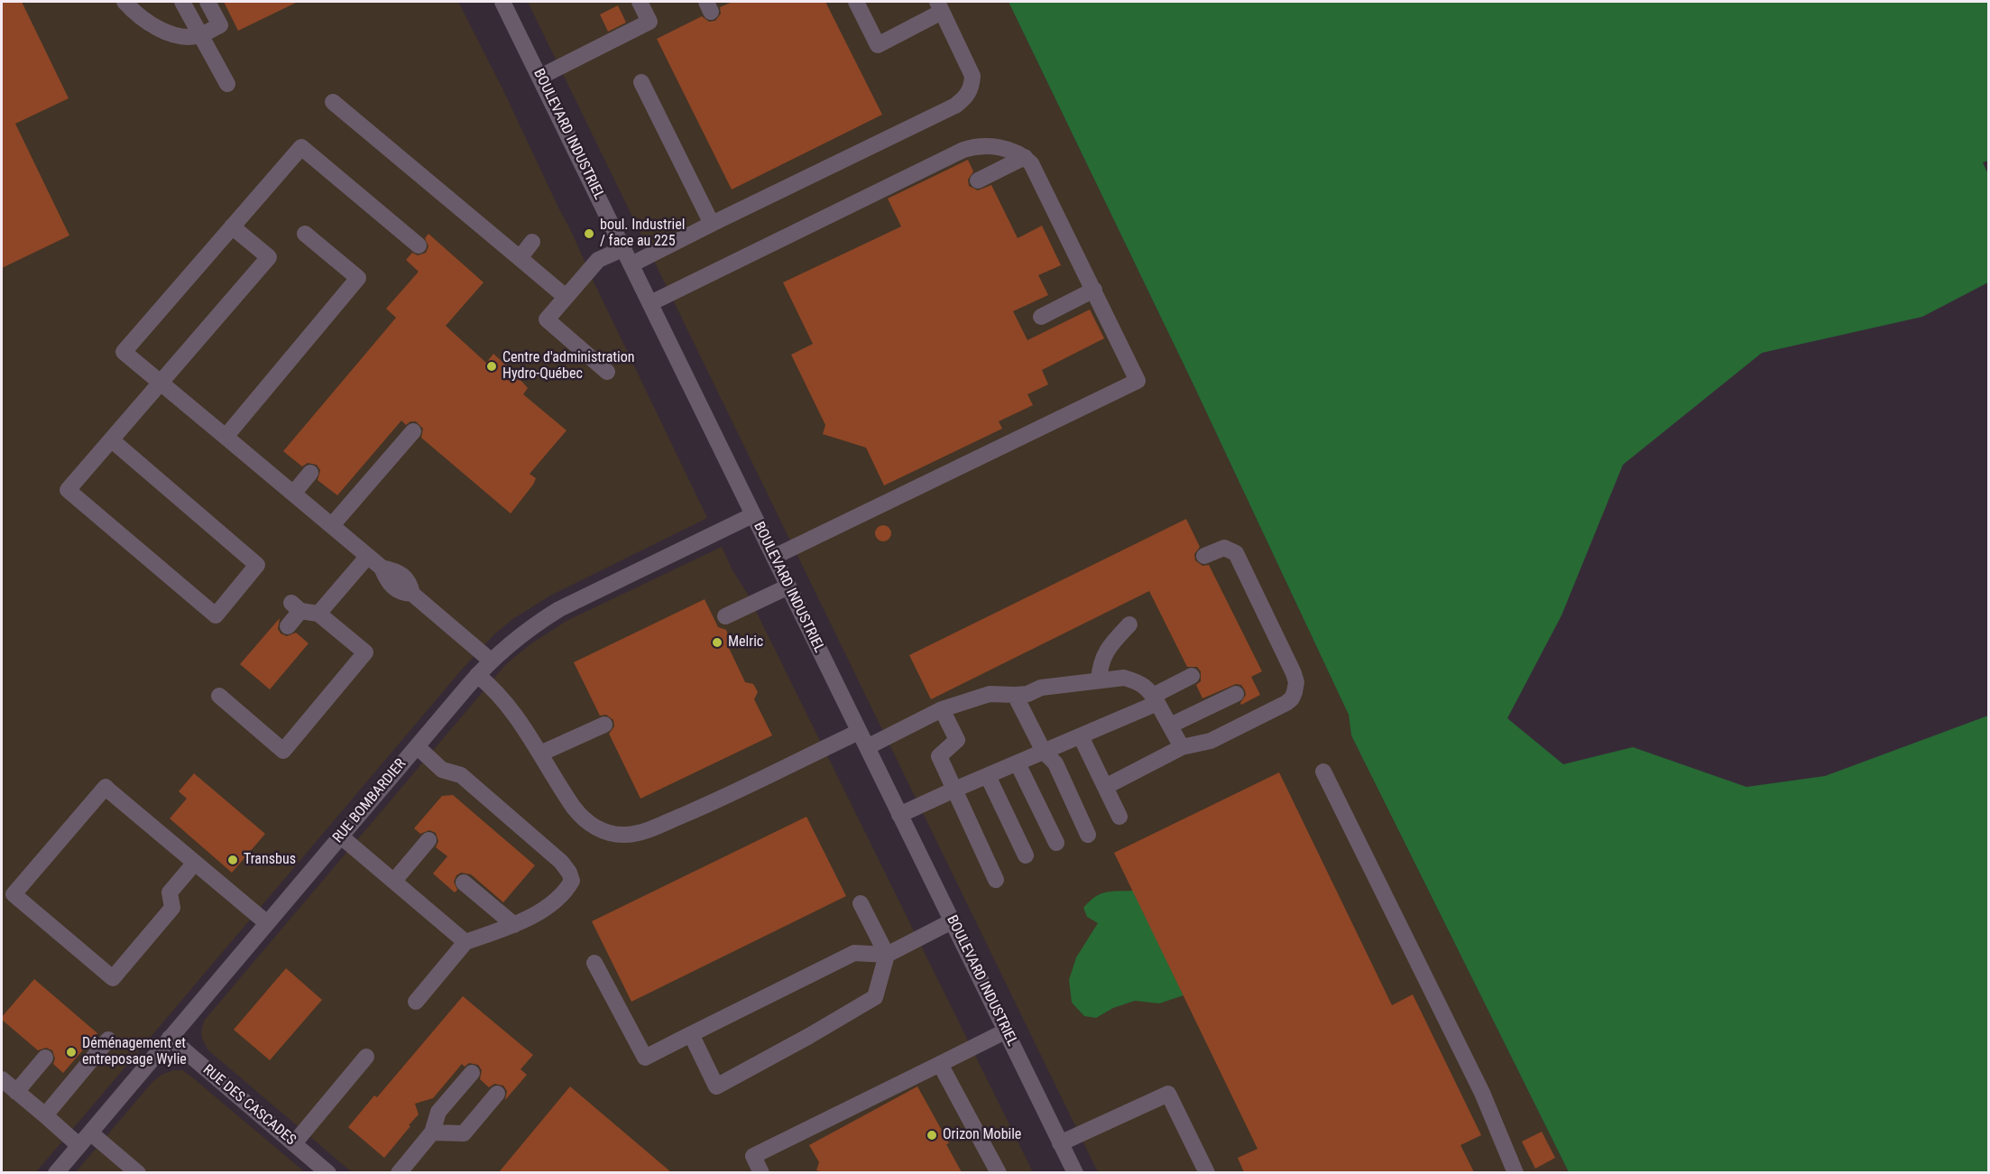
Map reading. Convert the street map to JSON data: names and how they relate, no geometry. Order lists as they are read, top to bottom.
{
  "streets": {
    "street": ["BOULEVARD INDUSTRIEL", "RUE BOMBARDIER", "RUE DES CASCADES"]
  },
  "crossings": [
    ["BOULEVARD INDUSTRIEL", "RUE BOMBARDIER"],
    ["RUE BOMBARDIER", "RUE DES CASCADES"]
  ],
  "places": [
    "boul. Industriel / face au 225",
    "Centre d'administration Hydro-Québec",
    "Melric",
    "Transbus",
    "Déménagement et entreposage Wylie",
    "Orizon Mobile"
  ]
}
